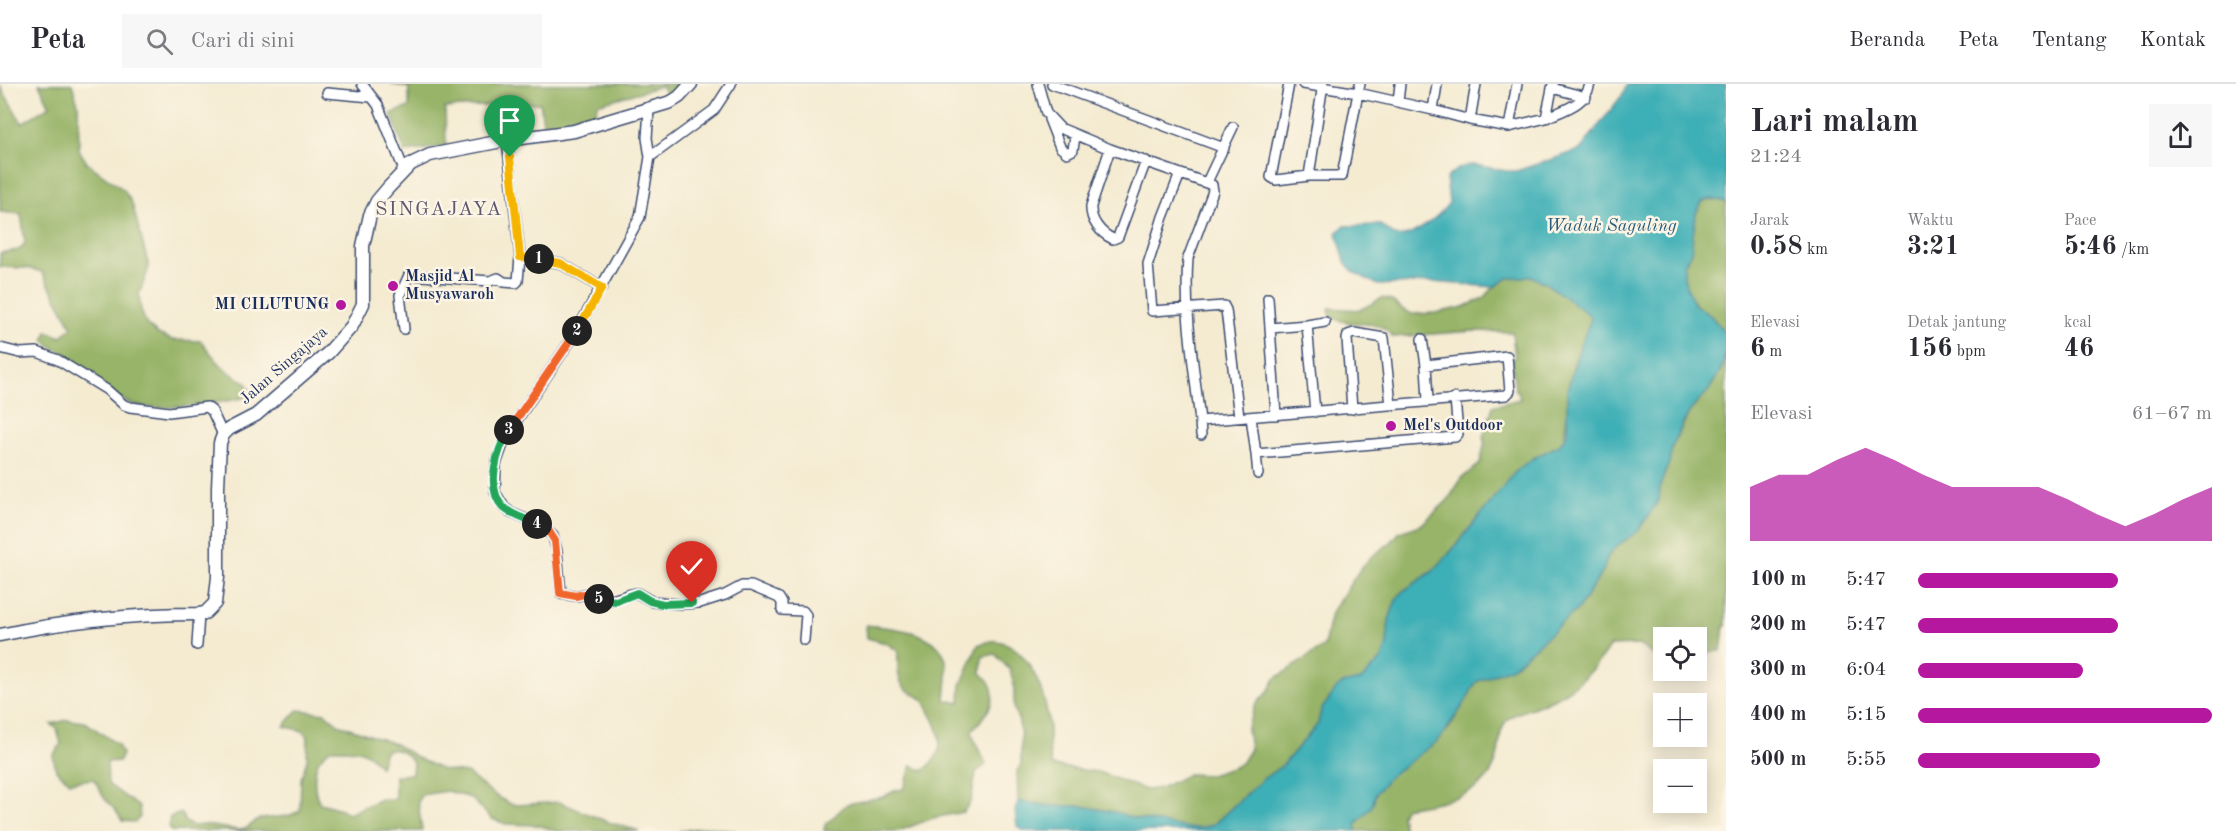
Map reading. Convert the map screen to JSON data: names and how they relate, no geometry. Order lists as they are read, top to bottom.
{
  "streets": {
    "street": ["Jalan Singajaya"]
  },
  "districts": ["SINGAJAYA"],
  "water": ["Waduk Saguling"],
  "places": ["Masjid Al Musyawaroh", "MI CILUTUNG", "Mel's Outdoor"],
  "page": {
    "header": "Peta",
    "search": "Cari di sini",
    "nav": [
      "Beranda",
      "Peta",
      "Tentang",
      "Kontak"
    ],
    "heading": ["Lari malam", "21:24"],
    "stats": [
      ["Jarak", "0.58 km"],
      ["Waktu", "3:21"],
      ["Pace", "5:46 /km"],
      ["Elevasi", "6 m"],
      ["Detak jantung", "156 bpm"],
      ["kcal", "46"]
    ],
    "pins": [
      "1",
      "2",
      "3",
      "4",
      "5"
    ],
    "chart": ["Elevasi", "61–67 m"],
    "list": [
      {
        "name": "100 m",
        "note": "5:47"
      },
      {
        "name": "200 m",
        "note": "5:47"
      },
      {
        "name": "300 m",
        "note": "6:04"
      },
      {
        "name": "400 m",
        "note": "5:15"
      },
      {
        "name": "500 m",
        "note": "5:55"
      }
    ],
    "map_buttons": ["+", "−"]
  }
}
